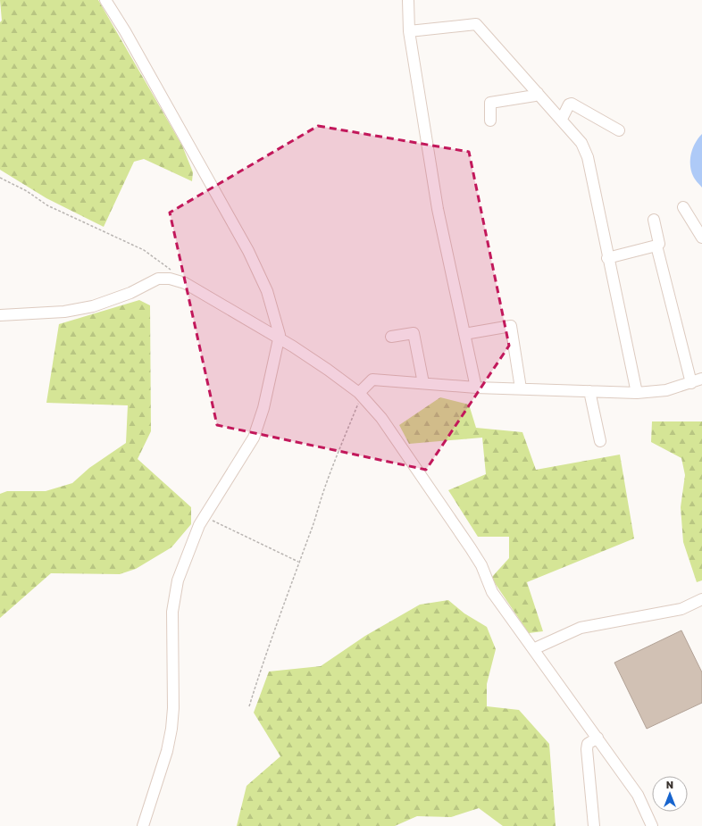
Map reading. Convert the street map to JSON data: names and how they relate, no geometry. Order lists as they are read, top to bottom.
{
  "north": "top"
}
